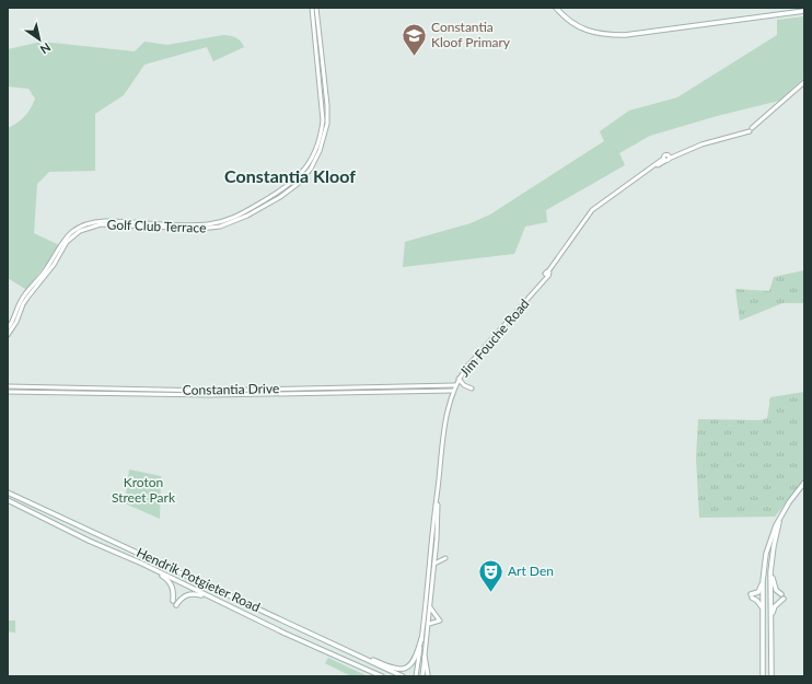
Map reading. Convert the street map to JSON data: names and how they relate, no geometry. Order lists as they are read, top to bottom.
{
  "streets": {
    "main road": ["Hendrik Potgieter Road"],
    "street": ["Golf Club Terrace", "Jim Fouche Road", "Constantia Drive"]
  },
  "crossings": [
    ["Jim Fouche Road", "Constantia Drive"]
  ],
  "districts": ["Constantia Kloof"],
  "parks": ["Kroton Street Park"],
  "places": {
    "school or university": ["Constantia Kloof Primary"],
    "theatre": ["Art Den"]
  },
  "north": "bottom right"
}
